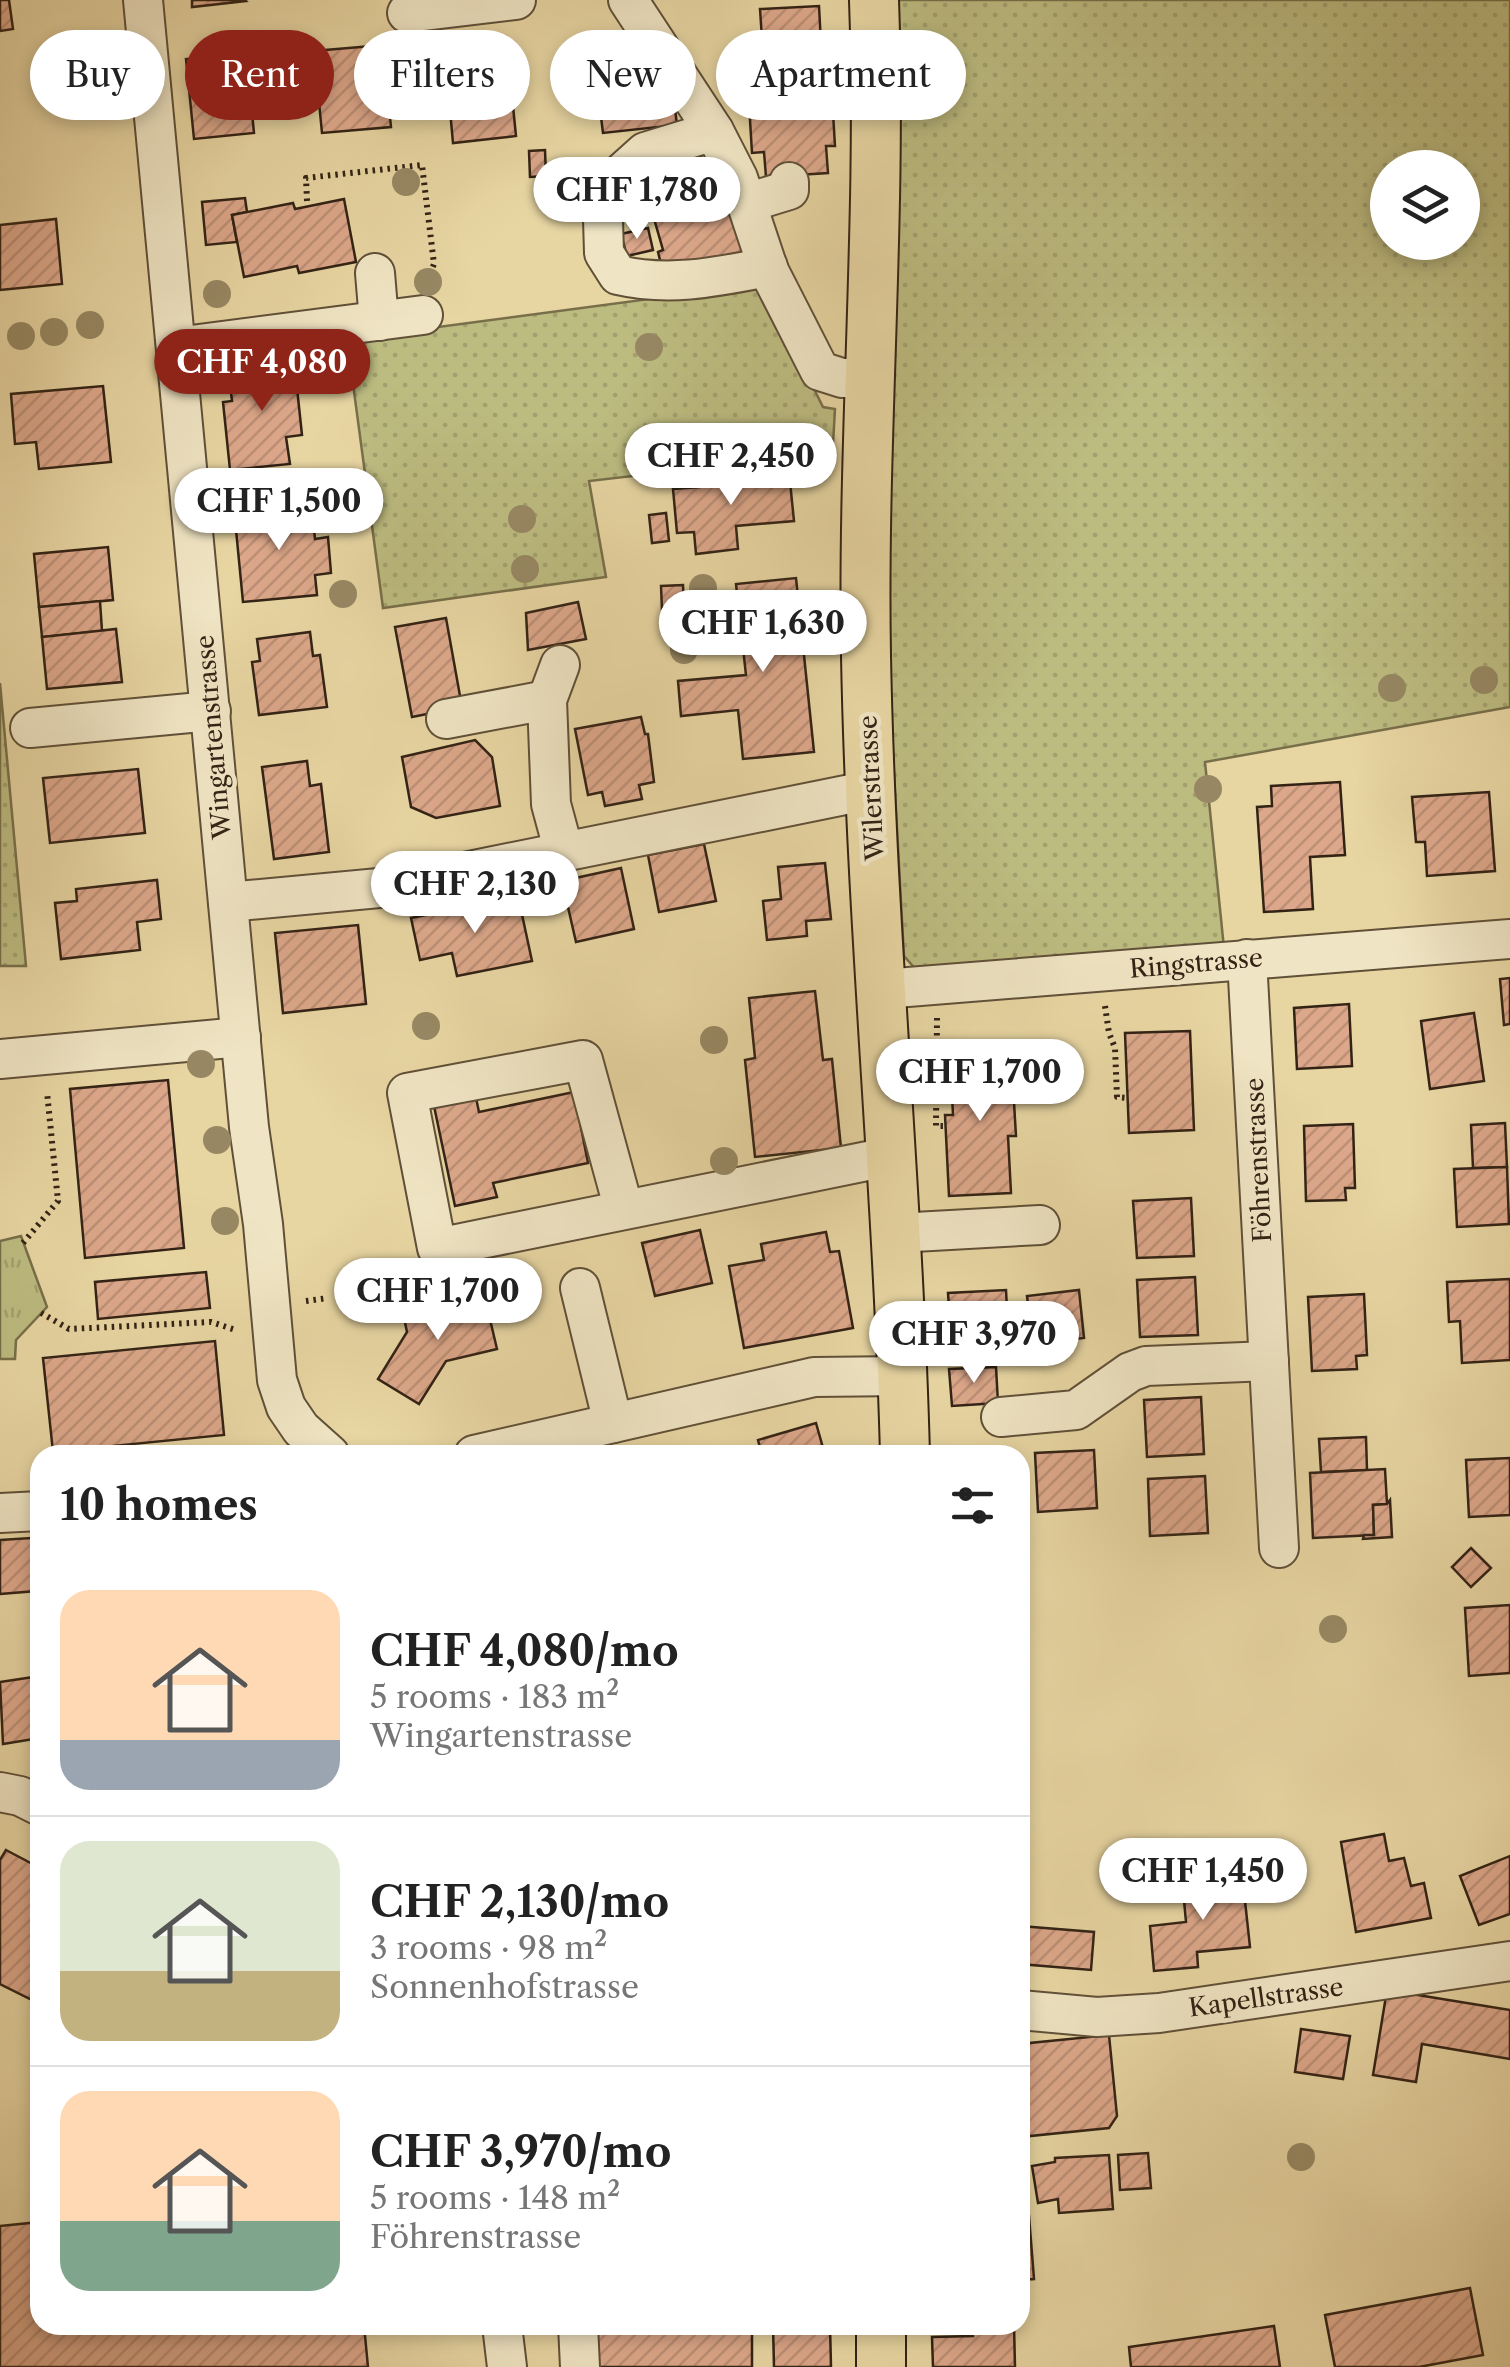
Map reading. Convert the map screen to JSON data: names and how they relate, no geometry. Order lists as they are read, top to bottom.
{
  "streets": {
    "main road": ["Wilerstrasse"],
    "street": [
      "Wingartenstrasse",
      "Ringstrasse",
      "Föhrenstrasse",
      "Kapellstrasse"
    ]
  },
  "crossings": [
    ["Wilerstrasse", "Ringstrasse"],
    ["Ringstrasse", "Föhrenstrasse"]
  ],
  "page": {
    "chip": [
      "Buy",
      "Rent",
      "Filters",
      "New",
      "Apartment"
    ],
    "price": [
      "CHF 1,780",
      "CHF 4,080",
      "CHF 2,450",
      "CHF 1,500",
      "CHF 1,630",
      "CHF 2,130",
      "CHF 1,700",
      "CHF 1,700",
      "CHF 3,970",
      "CHF 1,450"
    ],
    "heading": "10 homes",
    "list": [
      {
        "name": "CHF 4,080/mo",
        "note": "5 rooms · 183 m² · Wingartenstrasse"
      },
      {
        "name": "CHF 2,130/mo",
        "note": "3 rooms · 98 m² · Sonnenhofstrasse"
      },
      {
        "name": "CHF 3,970/mo",
        "note": "5 rooms · 148 m² · Föhrenstrasse"
      }
    ]
  }
}
